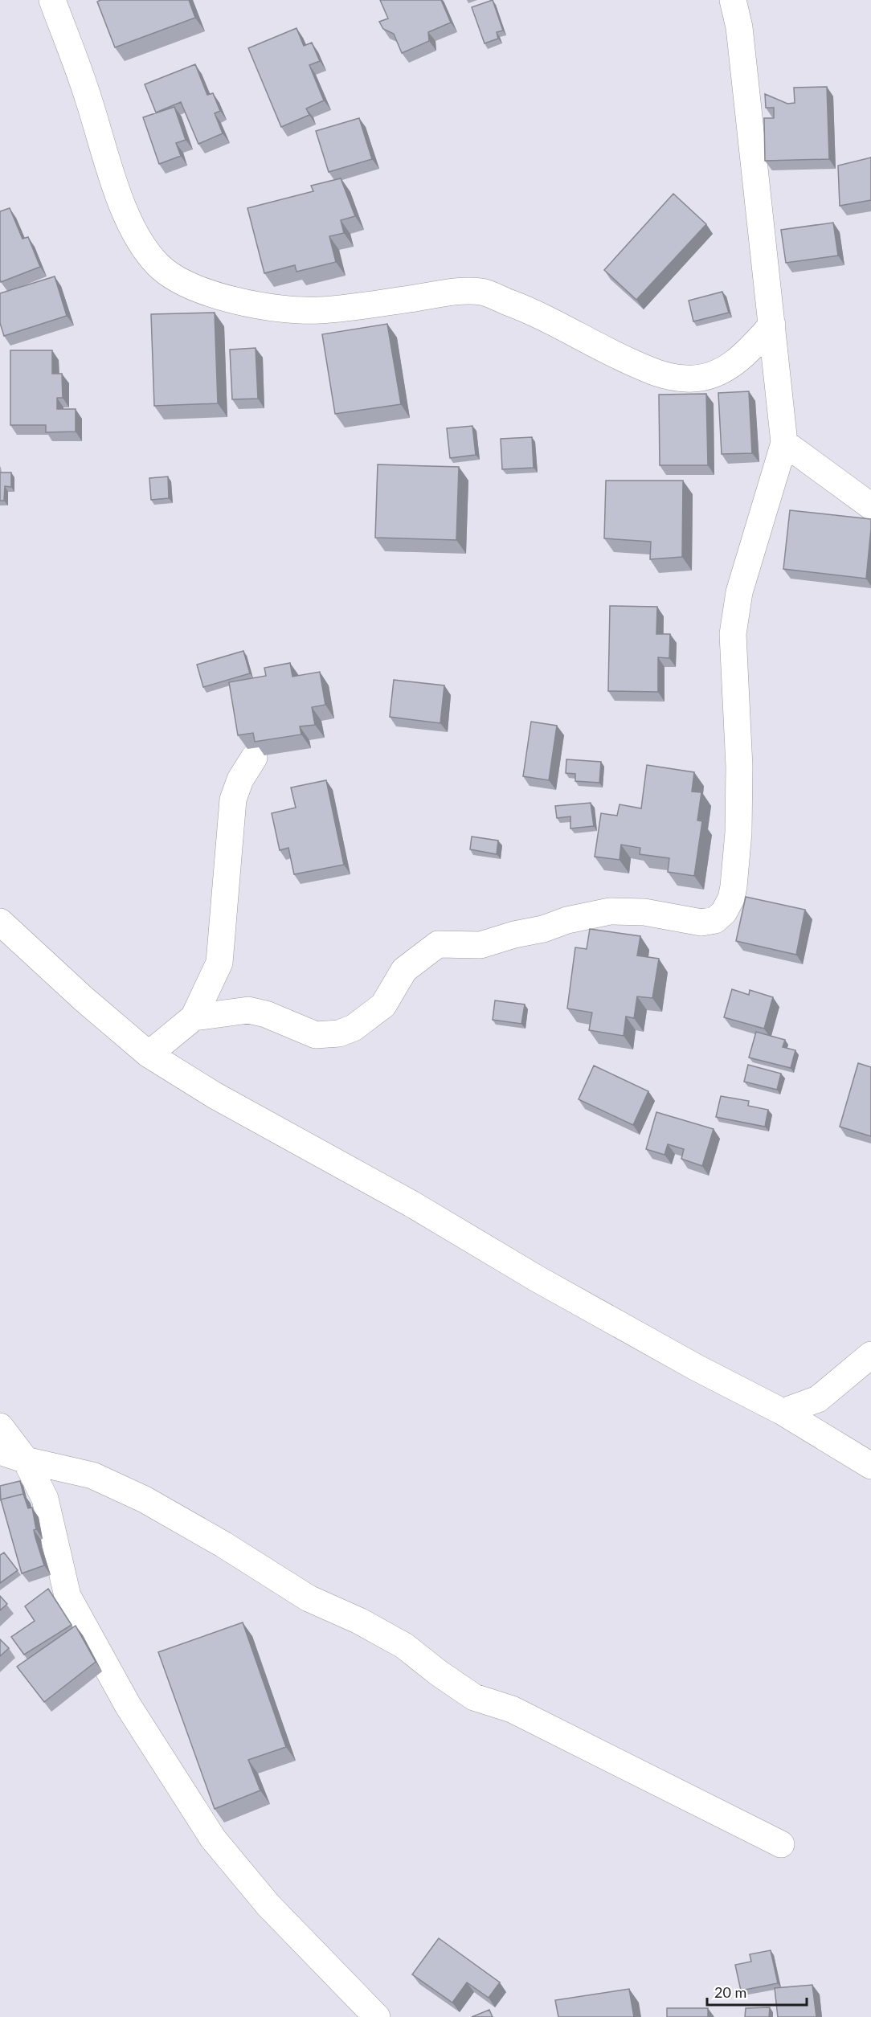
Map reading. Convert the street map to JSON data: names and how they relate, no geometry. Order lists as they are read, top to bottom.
{
  "scale_bar": "20 m"
}
